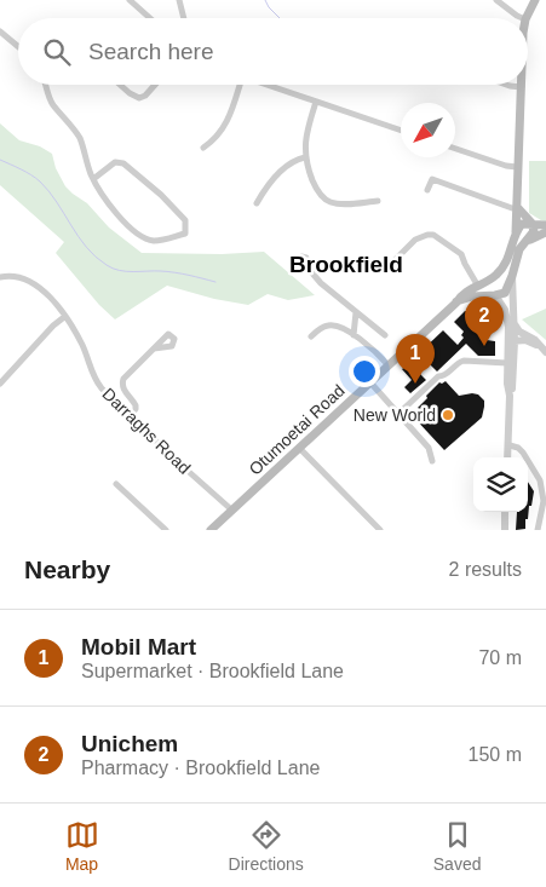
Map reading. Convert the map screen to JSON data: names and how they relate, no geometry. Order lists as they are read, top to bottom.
{
  "streets": {
    "main road": ["Otumoetai Road"],
    "street": ["Darraghs Road"]
  },
  "crossings": [
    ["Otumoetai Road", "Darraghs Road"]
  ],
  "districts": ["Brookfield"],
  "places": ["New World"],
  "north": "bottom left",
  "page": {
    "search": "Search here",
    "pins": ["2", "1"],
    "heading": ["Nearby", "2 results"],
    "list": [
      {
        "mark": "1",
        "name": "Mobil Mart",
        "note": "Supermarket · Brookfield Lane",
        "value": "70 m"
      },
      {
        "mark": "2",
        "name": "Unichem",
        "note": "Pharmacy · Brookfield Lane",
        "value": "150 m"
      }
    ],
    "nav": ["Map", "Directions", "Saved"]
  }
}
